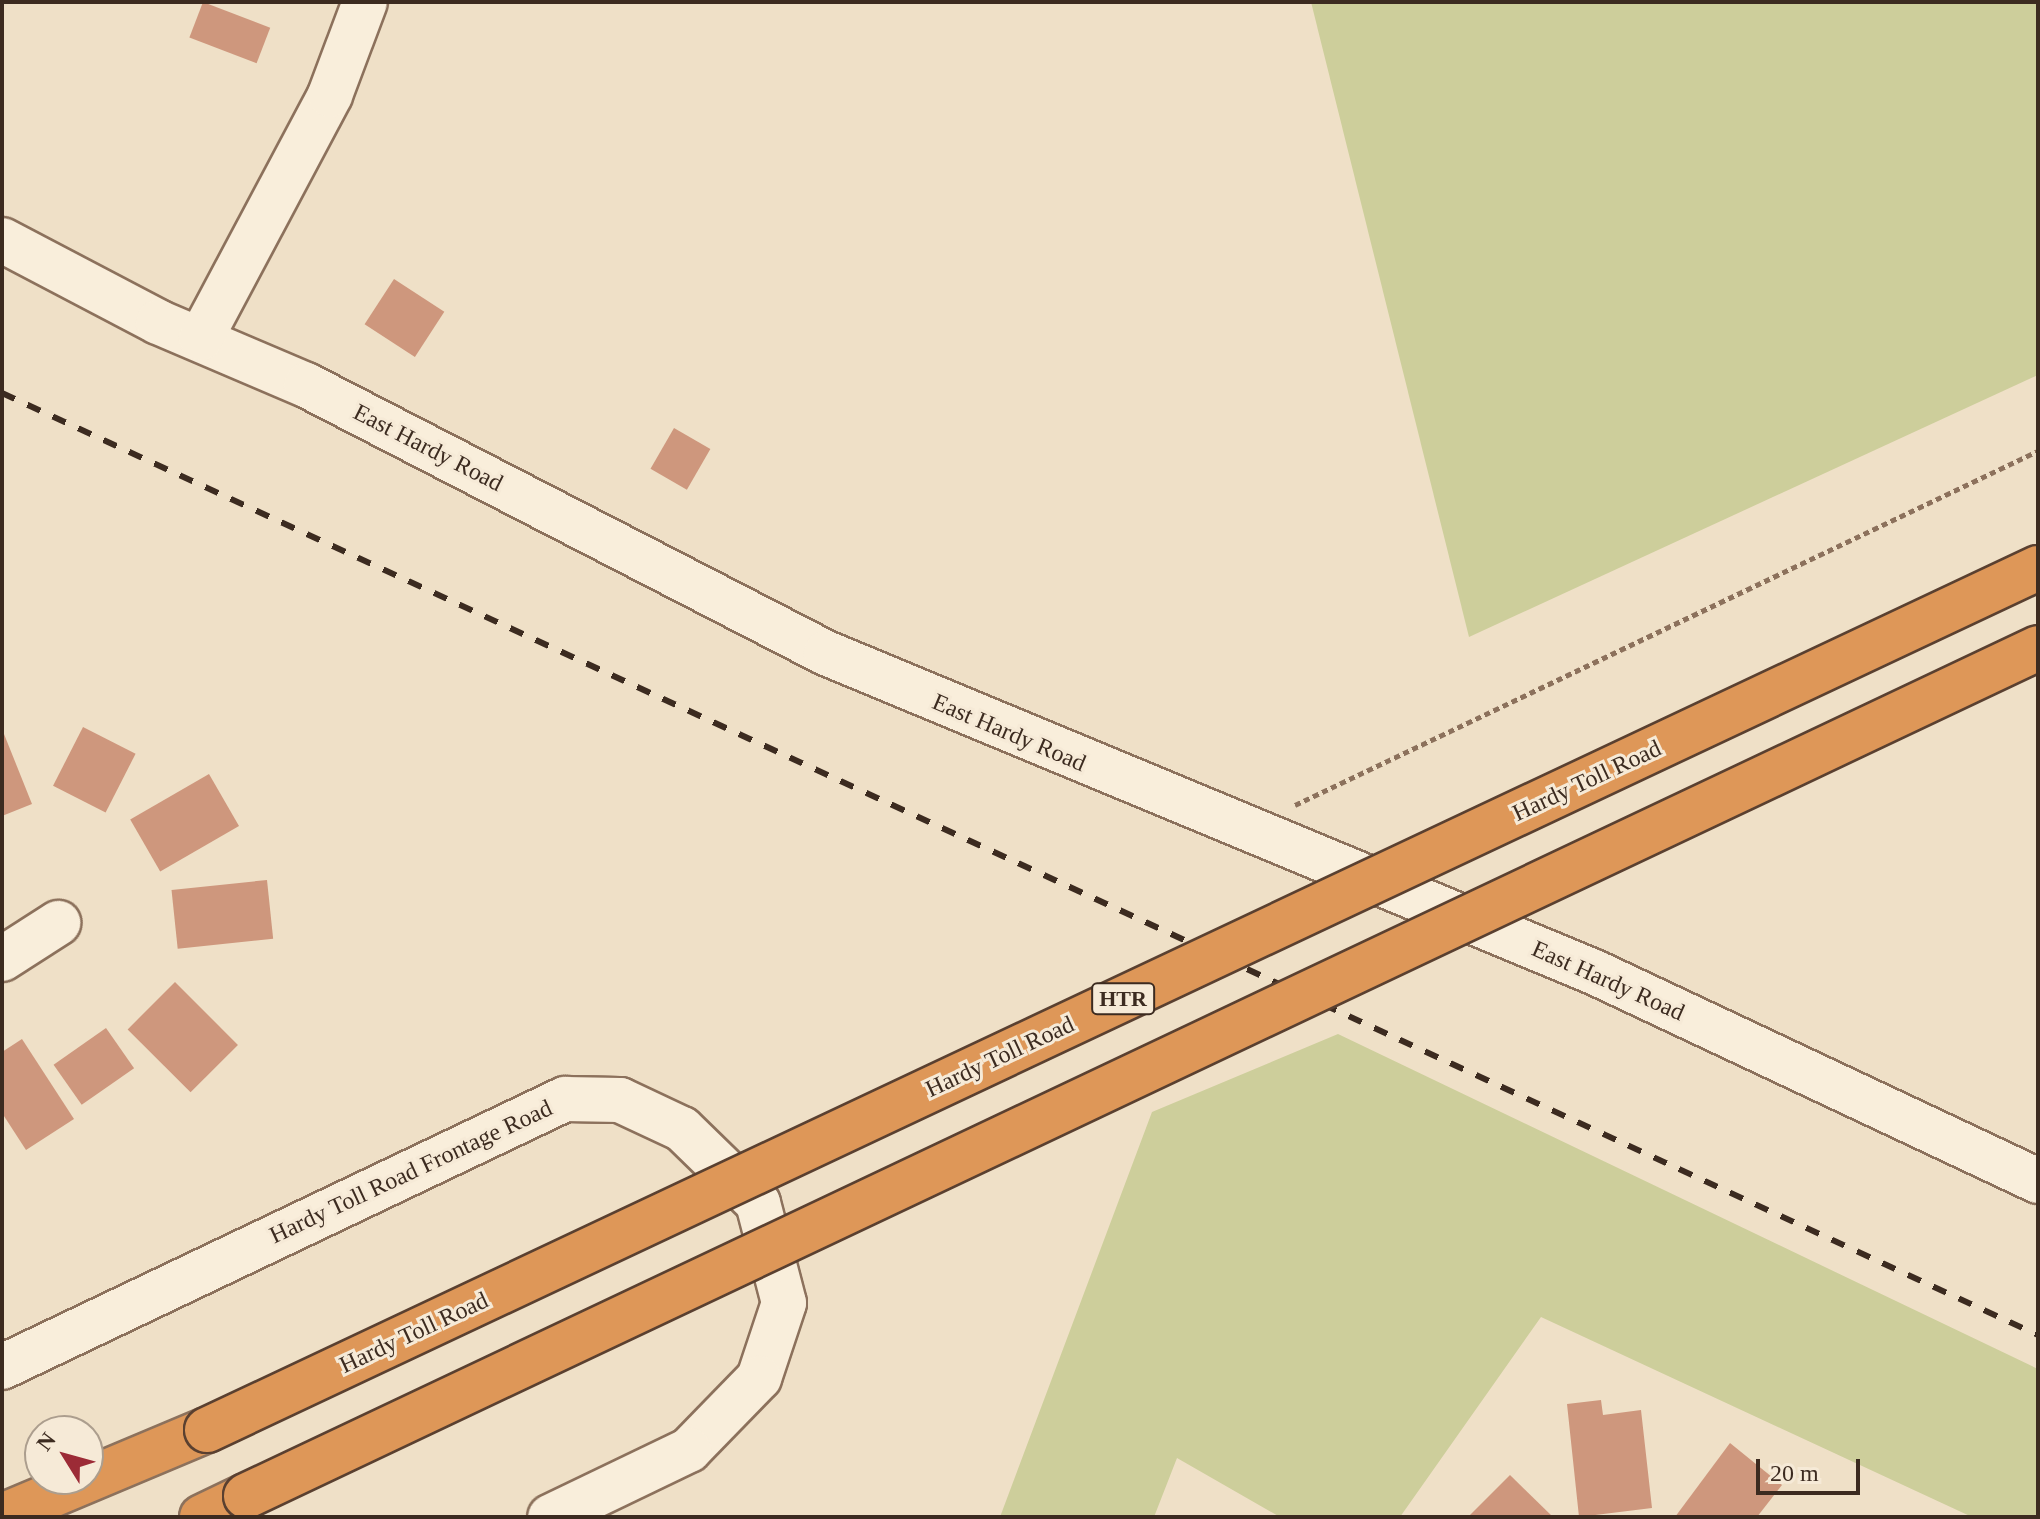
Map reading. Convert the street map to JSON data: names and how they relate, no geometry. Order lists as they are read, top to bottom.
{
  "streets": {
    "highway": ["Hardy Toll Road", "HTR"],
    "street": ["East Hardy Road", "Hardy Toll Road Frontage Road"]
  },
  "scale_bar": "20 m",
  "north": "top left"
}
